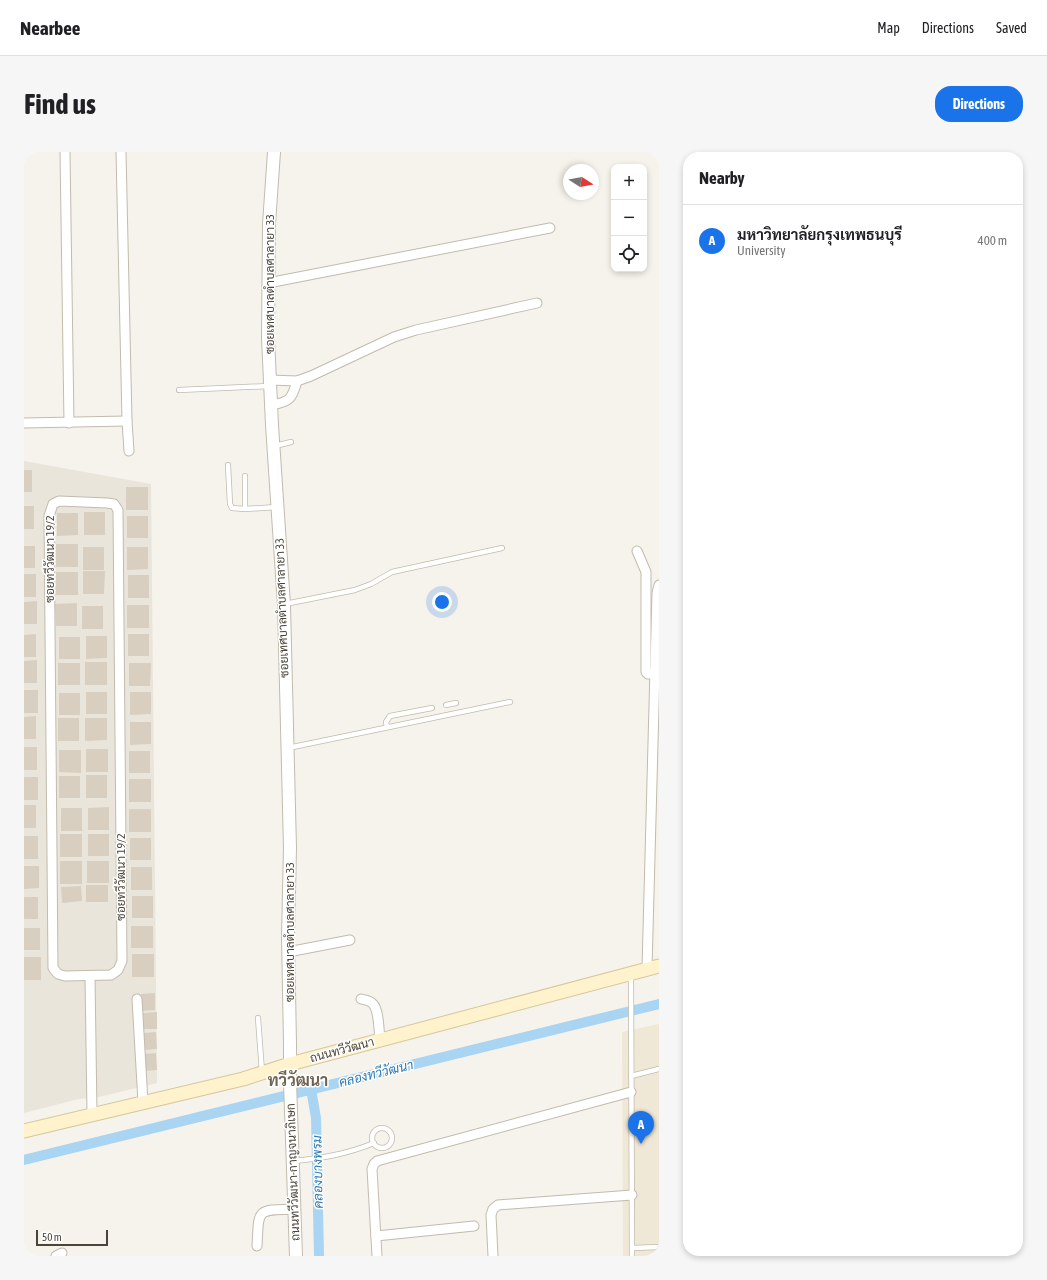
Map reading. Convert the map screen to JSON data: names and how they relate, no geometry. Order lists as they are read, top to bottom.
{
  "streets": {
    "main road": ["ถนนทวีวัฒนา"],
    "street": ["ซอยเทศบาลตำบลศาลายา 33", "ซอยทวีวัฒนา 19/2", "ถนนทวีวัฒนา-กาญจนาภิเษก"]
  },
  "crossings": [
    ["ซอยเทศบาลตำบลศาลายา 33", "ถนนทวีวัฒนา"],
    ["ซอยเทศบาลตำบลศาลายา 33", "ถนนทวีวัฒนา-กาญจนาภิเษก"],
    ["ถนนทวีวัฒนา", "ถนนทวีวัฒนา-กาญจนาภิเษก"]
  ],
  "districts": ["ทวีวัฒนา"],
  "water": ["คลองทวีวัฒนา", "คลองบางพรม"],
  "scale_bar": "50 m",
  "north": "right",
  "page": {
    "header": "Nearbee",
    "nav": ["Map", "Directions", "Saved"],
    "buttons": "Directions",
    "title": "Find us",
    "heading": "Nearby",
    "map_buttons": ["+", "−"],
    "list": [
      {
        "mark": "A",
        "name": "มหาวิทยาลัยกรุงเทพธนบุรี",
        "note": "University",
        "value": "400 m"
      }
    ],
    "pins": "A",
    "scale": "50 m"
  }
}
